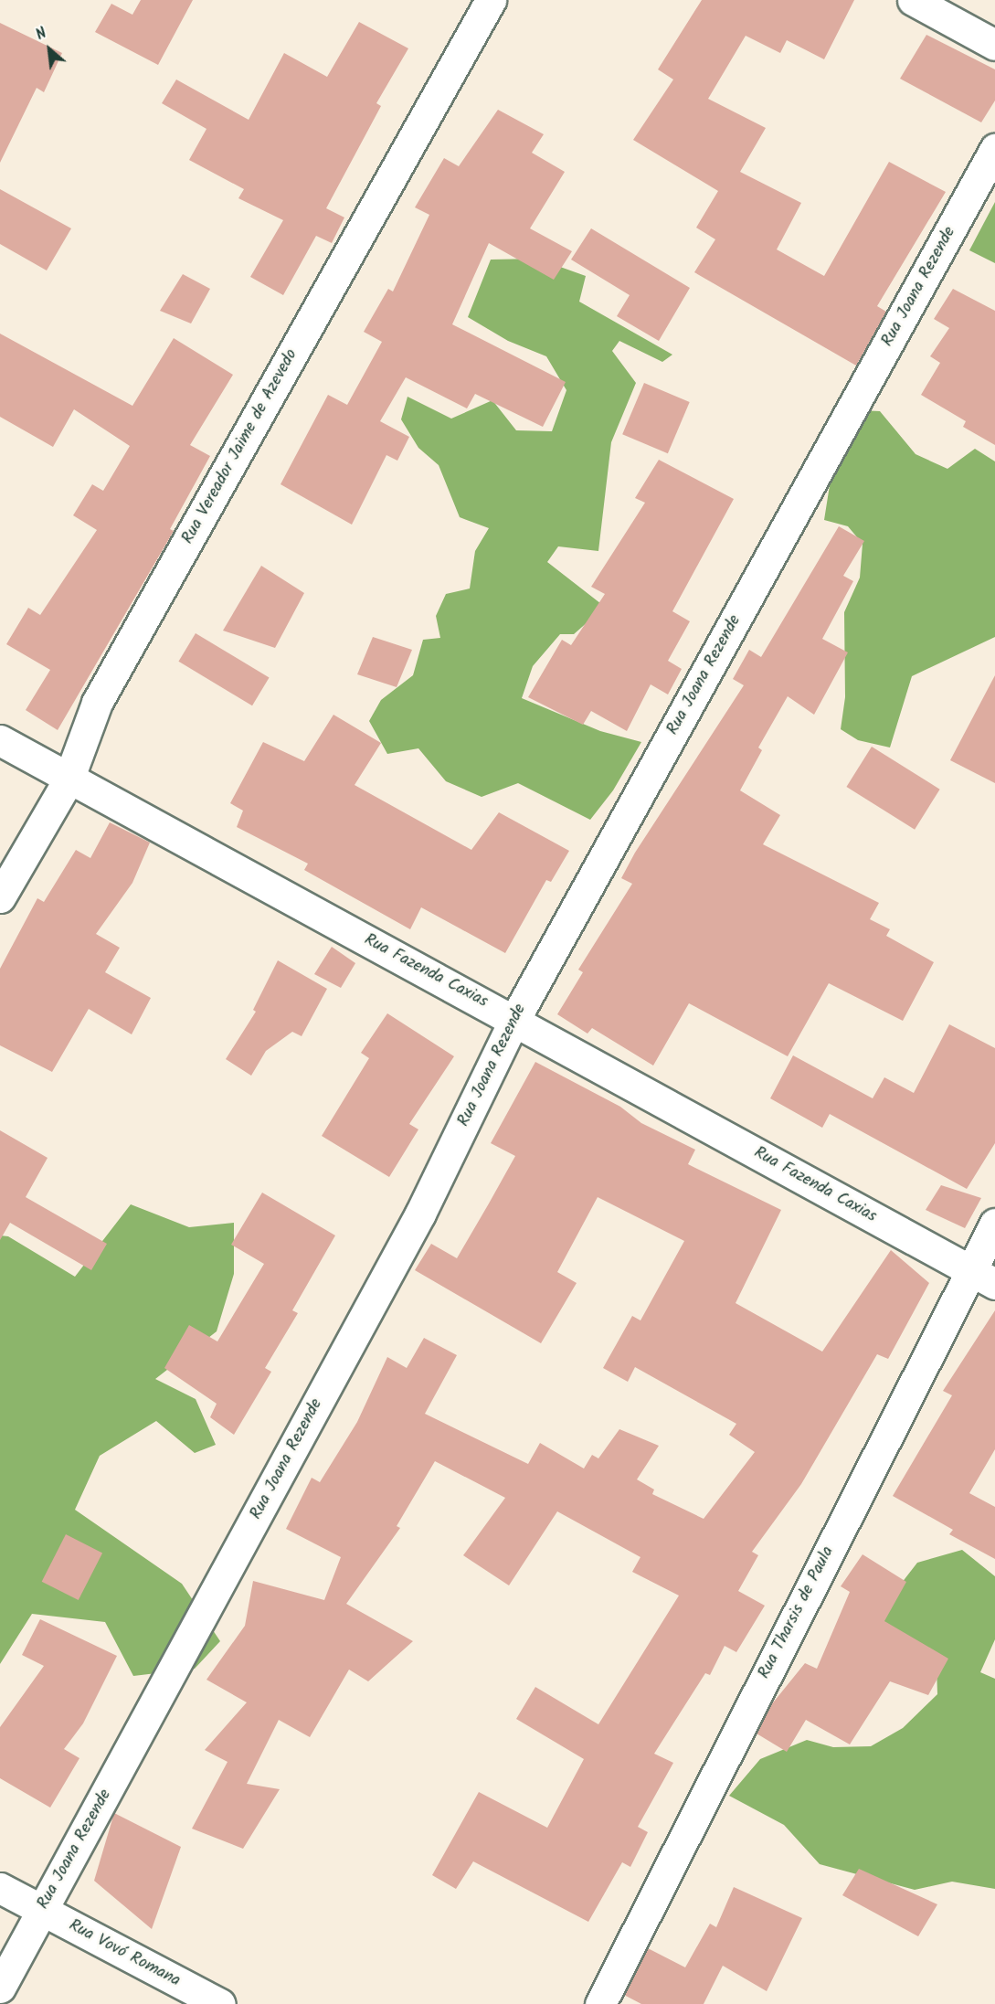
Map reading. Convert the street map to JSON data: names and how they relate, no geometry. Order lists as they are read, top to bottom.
{
  "streets": {
    "street": [
      "Rua Joana Rezende",
      "Rua Vereador Jaime de Azevedo",
      "Rua Fazenda Caxias",
      "Rua Tharsis de Paula",
      "Rua Vovó Romana"
    ]
  },
  "crossings": [
    ["Rua Joana Rezende", "Rua Fazenda Caxias"],
    ["Rua Joana Rezende", "Rua Vovó Romana"],
    ["Rua Vereador Jaime de Azevedo", "Rua Fazenda Caxias"],
    ["Rua Fazenda Caxias", "Rua Tharsis de Paula"]
  ],
  "north": "top left"
}
